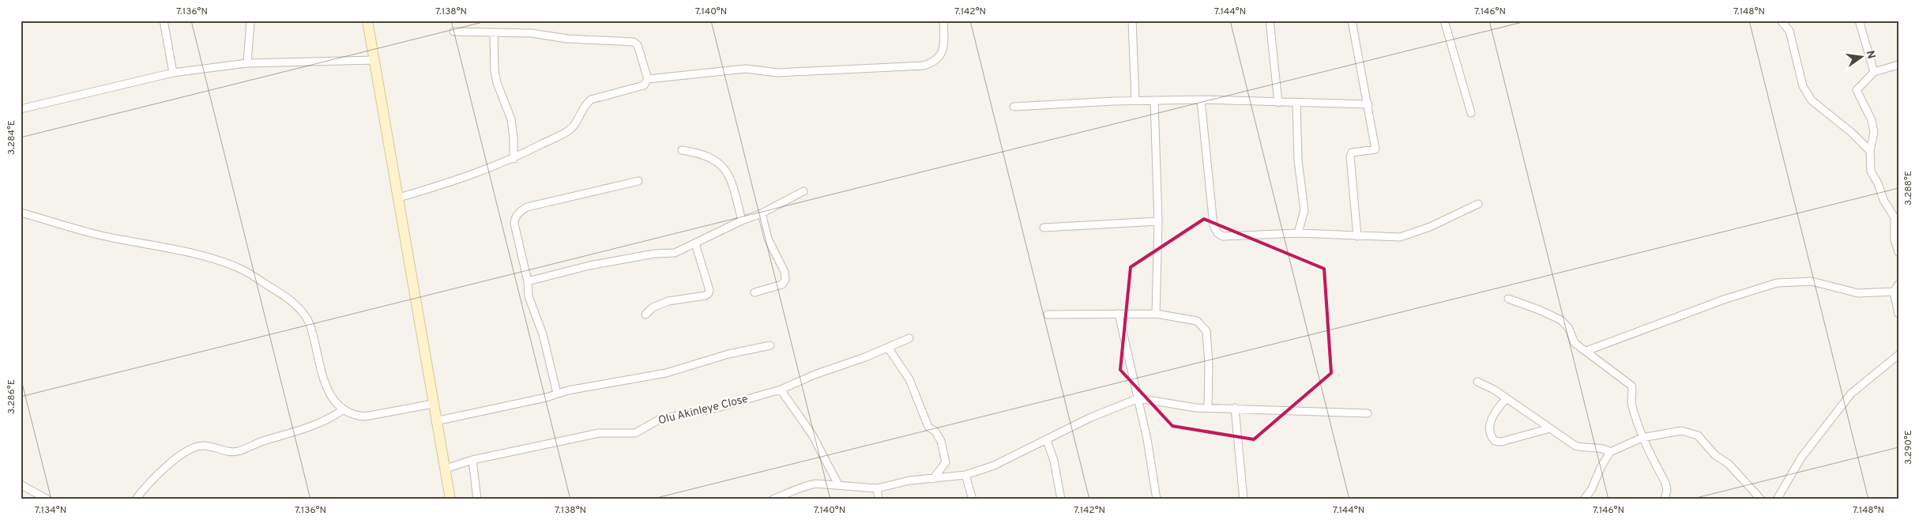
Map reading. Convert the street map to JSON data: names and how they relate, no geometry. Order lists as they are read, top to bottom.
{
  "streets": {
    "street": ["Olu Akinleye Close"]
  },
  "north": "right",
  "coordinates": [
    "7.136°N",
    "7.138°N",
    "7.140°N",
    "7.142°N",
    "7.144°N",
    "7.146°N",
    "7.148°N",
    "3.284°E",
    "3.288°E",
    "3.286°E",
    "3.290°E",
    "7.134°N"
  ]
}
